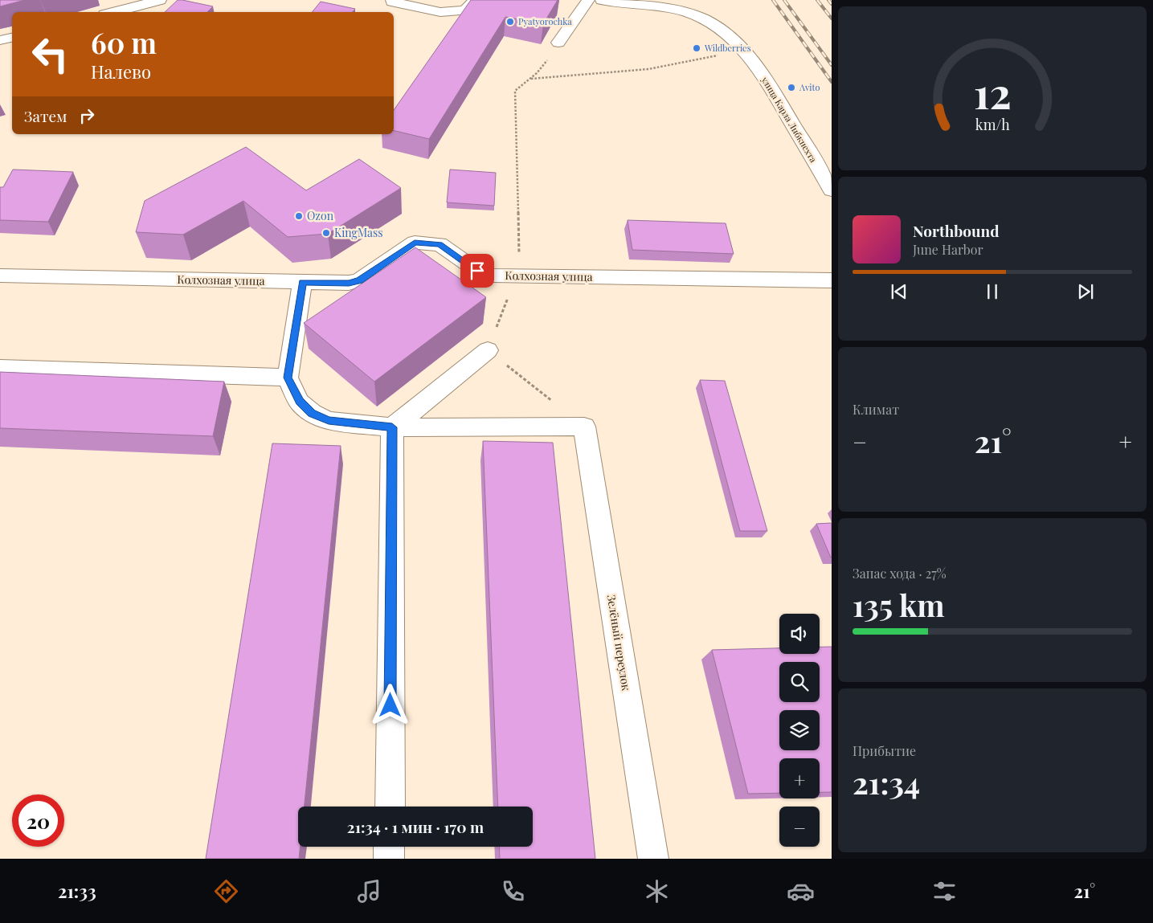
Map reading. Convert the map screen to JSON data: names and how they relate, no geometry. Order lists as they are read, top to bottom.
{
  "streets": {
    "street": ["улица Карла Либкнехта", "Колхозная улица", "Зелёный переулок"]
  },
  "places": [
    "Pyatyorochka",
    "Wildberries",
    "Avito",
    "Ozon",
    "KingMass"
  ],
  "page": {
    "turn": ["60 m", "Налево"],
    "then": "Затем",
    "song": ["Northbound", "June Harbor"],
    "tile": [
      "Климат",
      ["Запас хода · 27%", "135 km"],
      ["Прибытие", "21:34"]
    ],
    "heat": ["−", "21°", "+"],
    "map_buttons": ["+", "−"],
    "limit": "20",
    "trip": "21:34 · 1 мин · 170 m",
    "tabs": ["21:33", "21°"],
    "gauge": ["12", "km/h"]
  }
}
